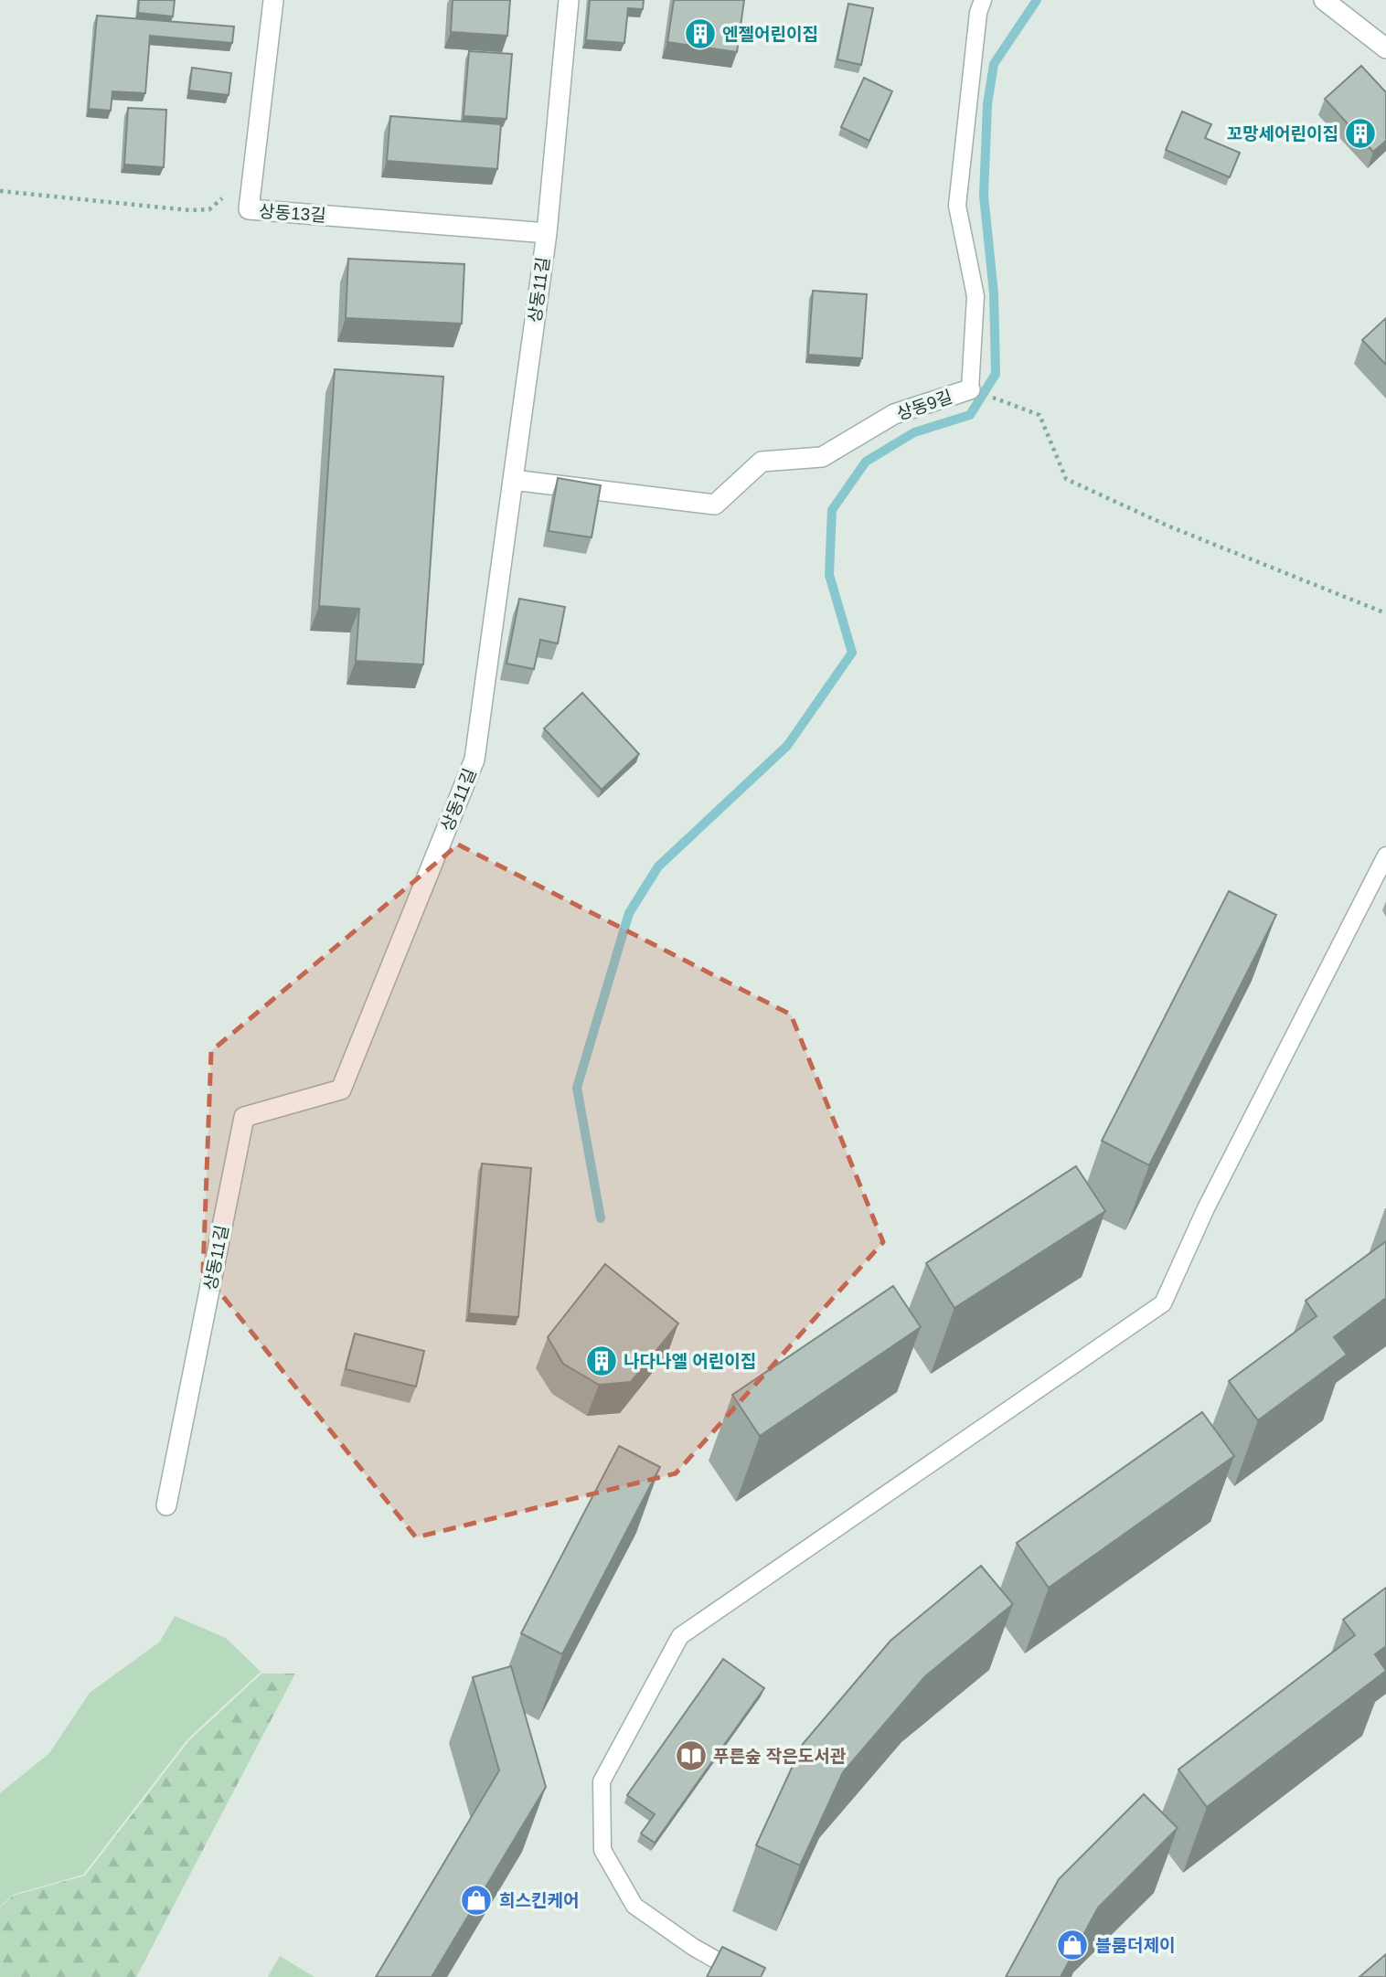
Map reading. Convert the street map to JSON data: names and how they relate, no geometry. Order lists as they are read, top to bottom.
{
  "streets": {
    "street": ["상동13길", "상동11길", "상동9길"]
  },
  "crossings": [
    ["상동13길", "상동11길"],
    ["상동11길", "상동9길"]
  ],
  "places": {
    "building": ["엔젤어린이집", "꼬망세어린이집", "나다나엘 어린이집"],
    "library": ["푸른숲 작은도서관"],
    "shop": ["희스킨케어", "블룸더제이"]
  }
}
